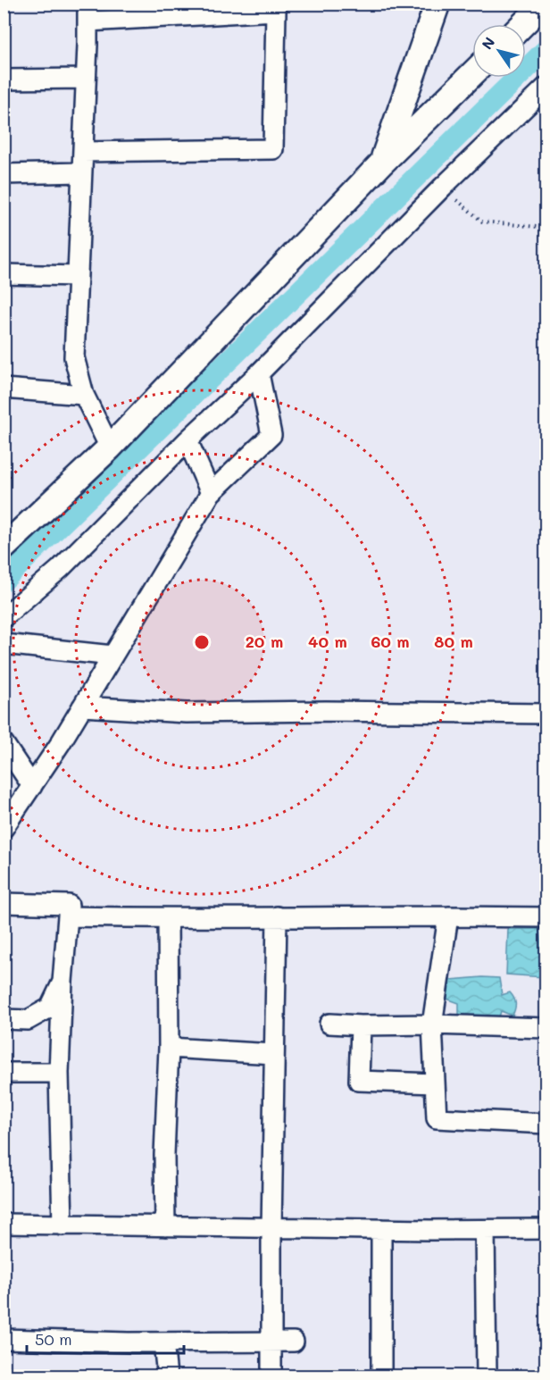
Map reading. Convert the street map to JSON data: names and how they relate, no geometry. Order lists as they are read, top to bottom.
{
  "scale_bar": "50 m",
  "north": "top left",
  "rings": [
    "20 m",
    "40 m",
    "60 m",
    "80 m"
  ]
}
